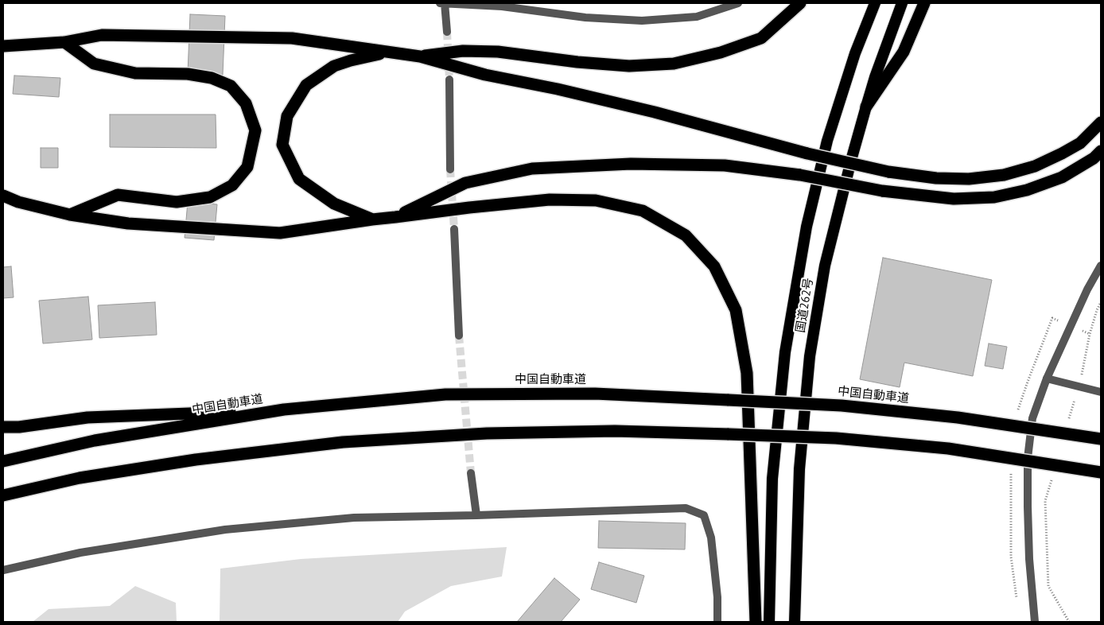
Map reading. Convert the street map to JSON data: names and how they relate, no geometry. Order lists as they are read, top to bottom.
{
  "streets": {
    "highway": ["国道262号", "中国自動車道"]
  }
}
